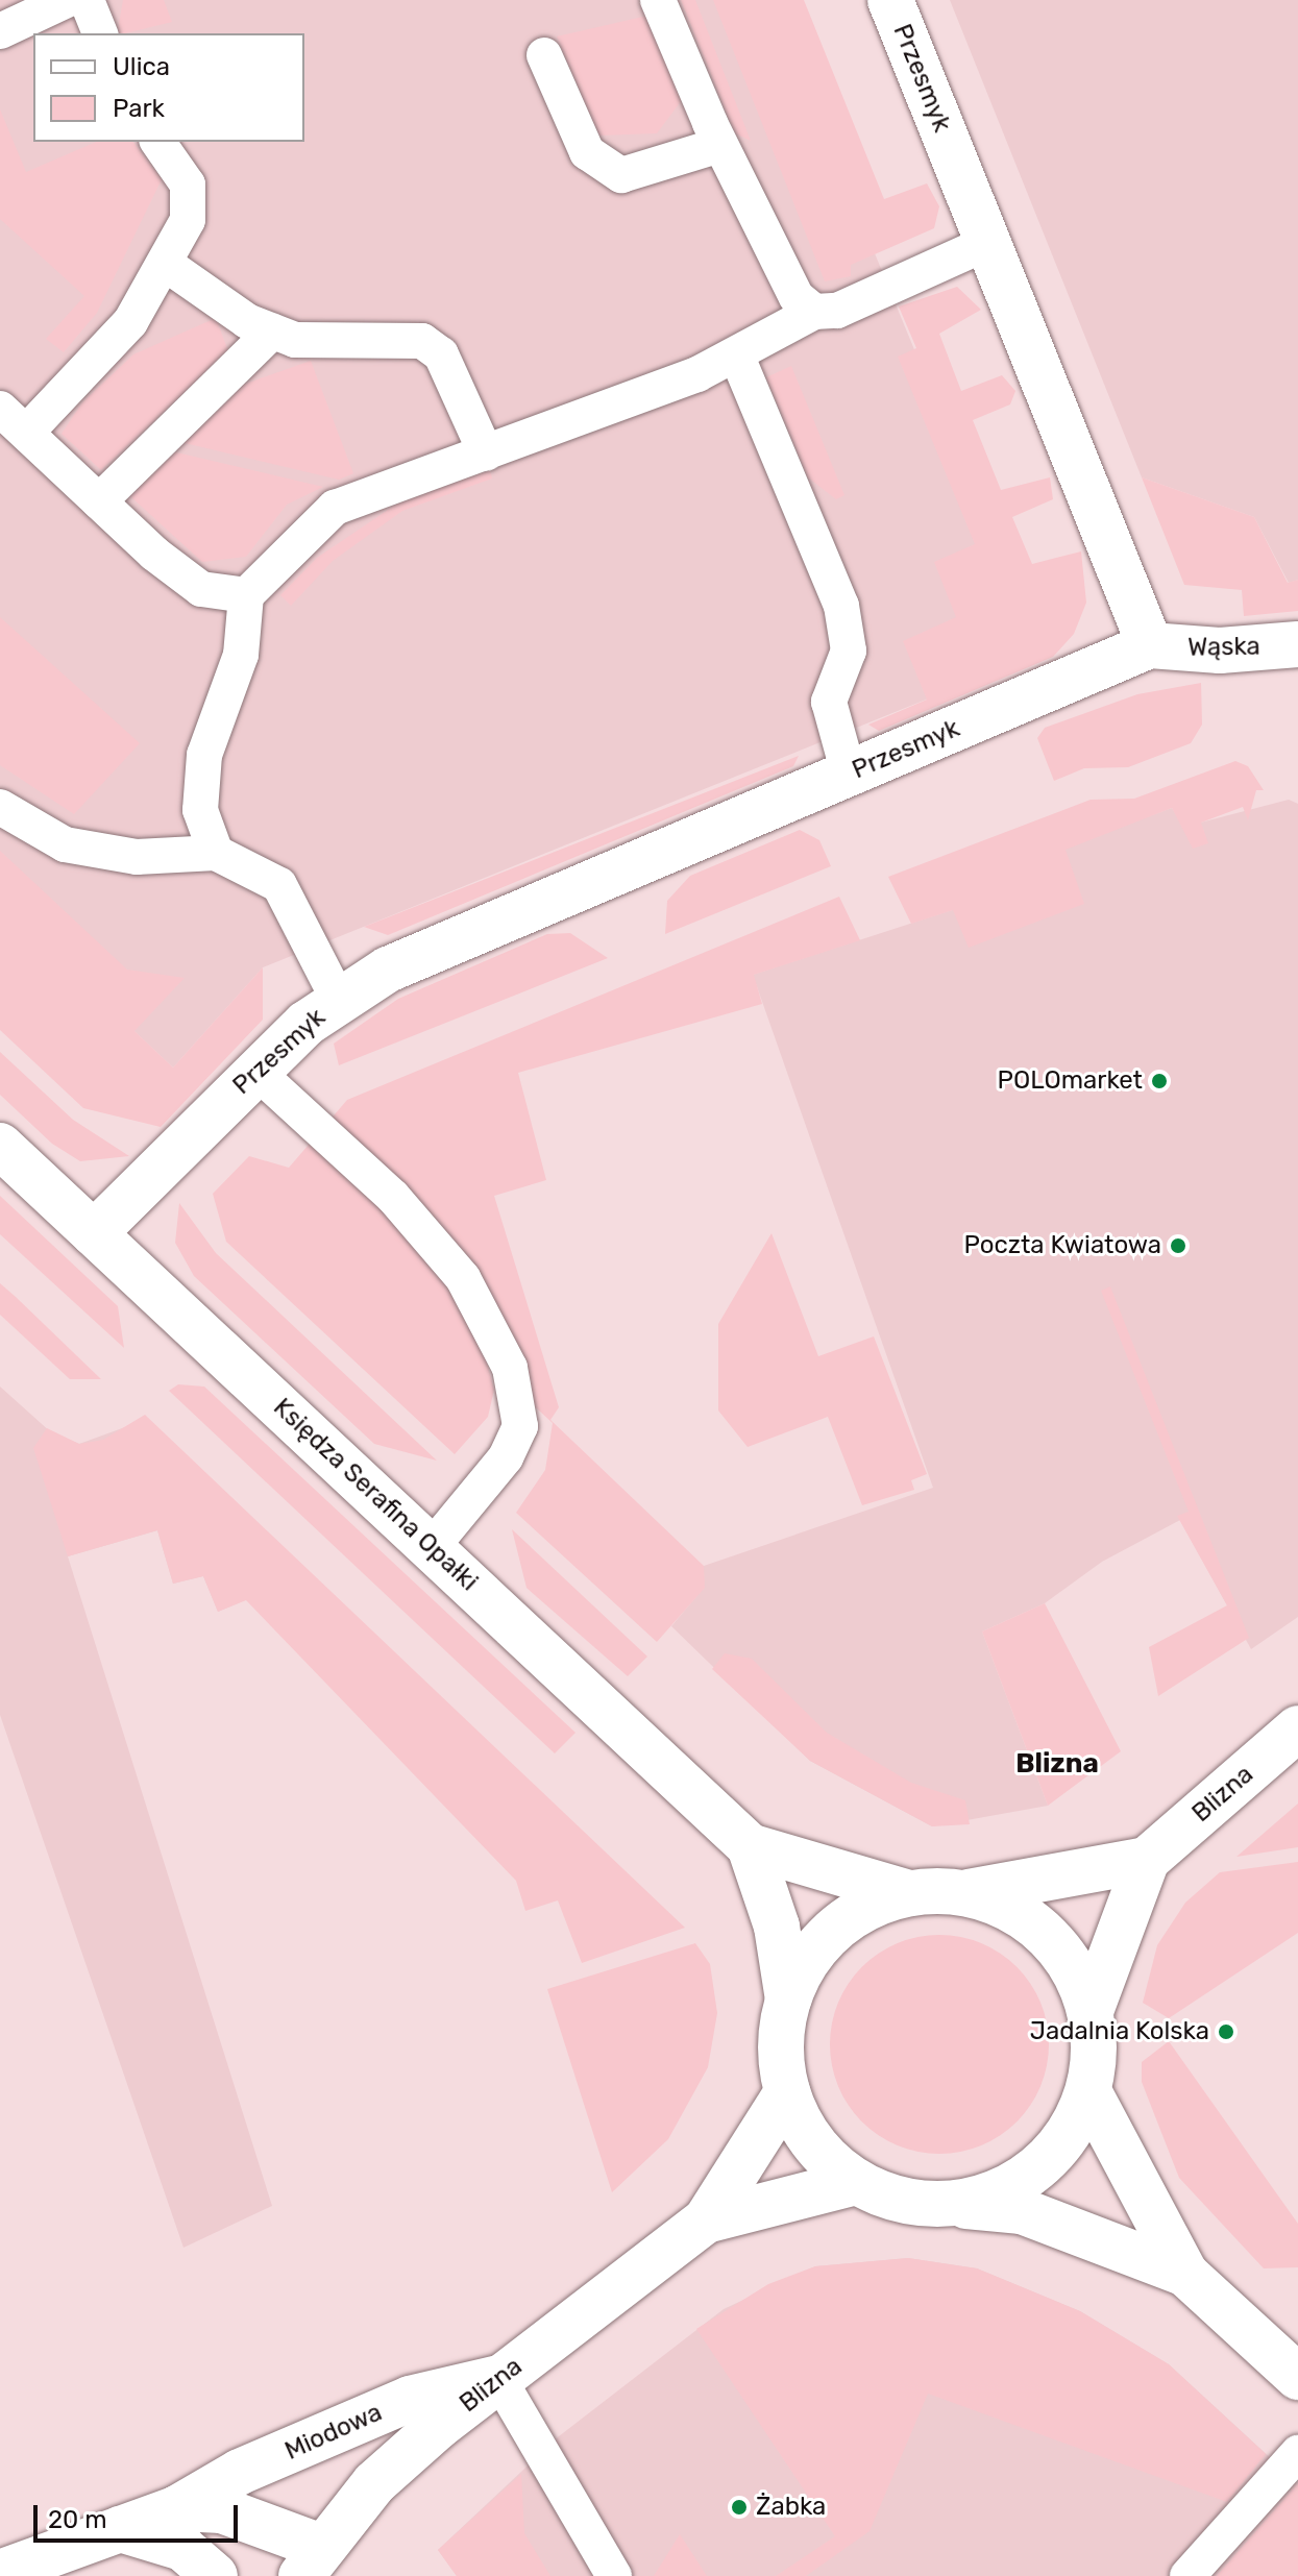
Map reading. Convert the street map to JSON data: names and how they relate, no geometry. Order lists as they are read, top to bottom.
{
  "streets": {
    "street": [
      "Przesmyk",
      "Wąska",
      "Księdza Serafina Opałki",
      "Blizna",
      "Miodowa"
    ]
  },
  "crossings": [
    ["Przesmyk", "Wąska"],
    ["Przesmyk", "Księdza Serafina Opałki"],
    ["Blizna", "Miodowa"]
  ],
  "districts": ["Blizna"],
  "places": [
    "POLOmarket",
    "Poczta Kwiatowa",
    "Jadalnia Kolska",
    "Żabka"
  ],
  "legend": ["Ulica", "Park"],
  "scale_bar": "20 m"
}
